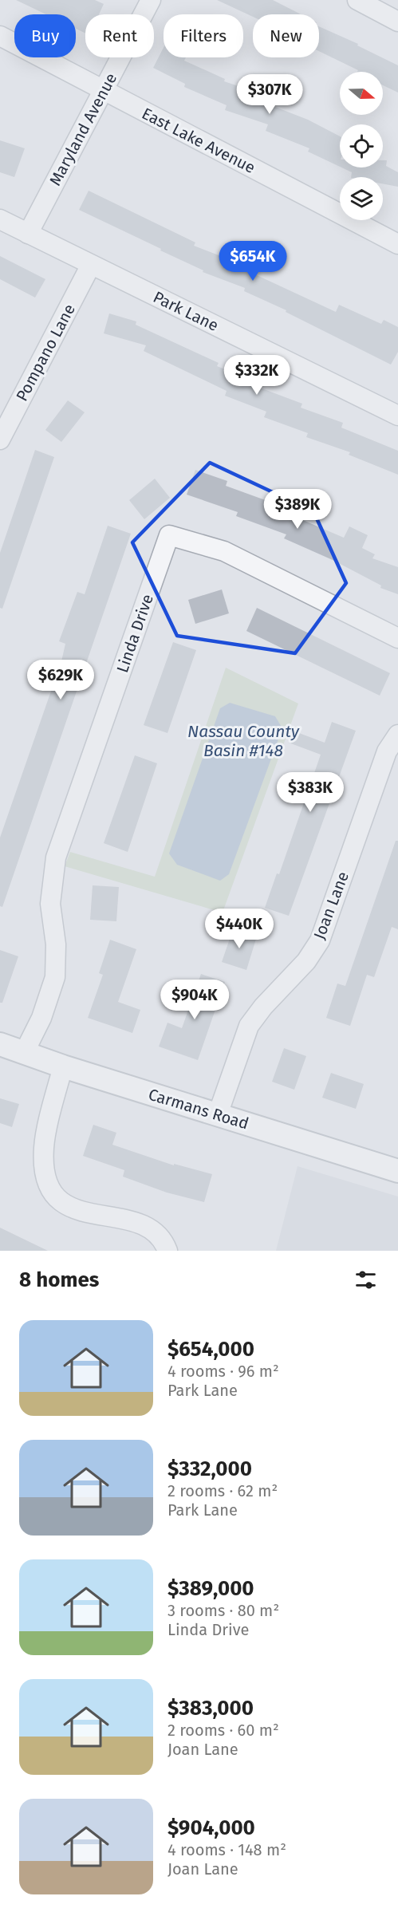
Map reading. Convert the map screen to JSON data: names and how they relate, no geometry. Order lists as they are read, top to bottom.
{
  "streets": {
    "street": [
      "Maryland Avenue",
      "East Lake Avenue",
      "Park Lane",
      "Pompano Lane",
      "Linda Drive",
      "Joan Lane",
      "Carmans Road"
    ]
  },
  "crossings": [
    ["Maryland Avenue", "East Lake Avenue"],
    ["Maryland Avenue", "Park Lane"],
    ["Park Lane", "Pompano Lane"],
    ["Linda Drive", "Carmans Road"],
    ["Joan Lane", "Carmans Road"]
  ],
  "water": ["Nassau County Basin #148"],
  "north": "right",
  "page": {
    "chip": [
      "Buy",
      "Rent",
      "Filters",
      "New"
    ],
    "price": [
      "$307K",
      "$654K",
      "$332K",
      "$389K",
      "$629K",
      "$383K",
      "$440K",
      "$904K"
    ],
    "heading": "8 homes",
    "list": [
      {
        "name": "$654,000",
        "note": "4 rooms · 96 m² · Park Lane"
      },
      {
        "name": "$332,000",
        "note": "2 rooms · 62 m² · Park Lane"
      },
      {
        "name": "$389,000",
        "note": "3 rooms · 80 m² · Linda Drive"
      },
      {
        "name": "$383,000",
        "note": "2 rooms · 60 m² · Joan Lane"
      },
      {
        "name": "$904,000",
        "note": "4 rooms · 148 m² · Joan Lane"
      }
    ]
  }
}
